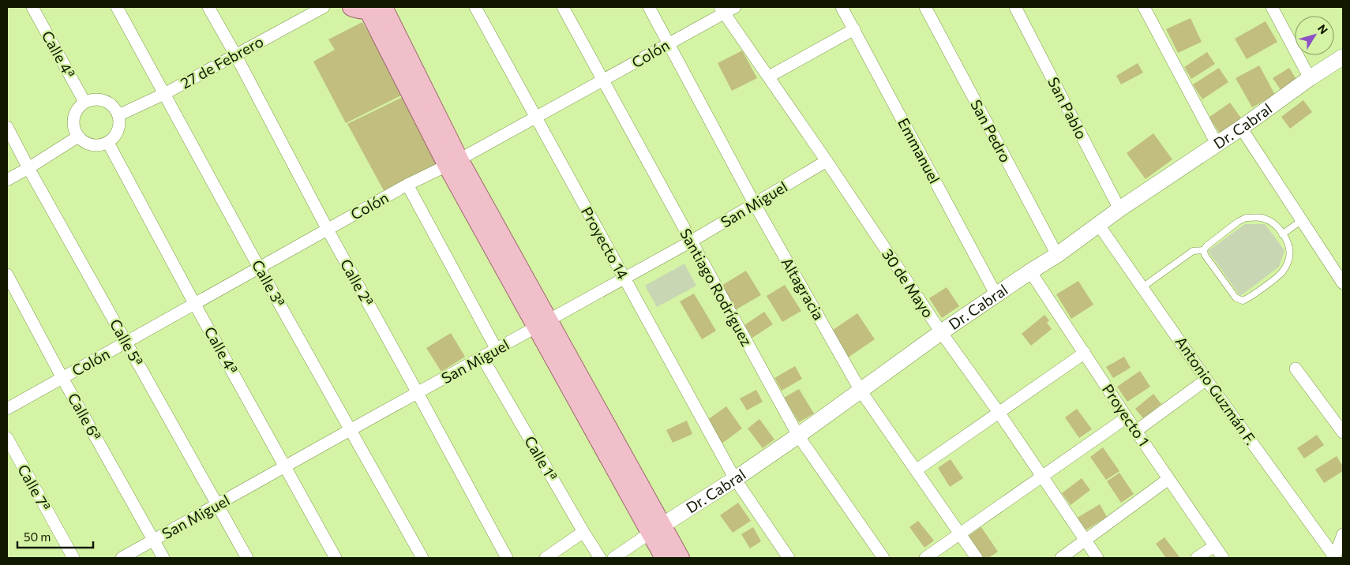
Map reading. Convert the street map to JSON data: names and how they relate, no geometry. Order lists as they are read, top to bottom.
{
  "streets": {
    "street": [
      "Colón",
      "Calle 4ª",
      "27 de Febrero",
      "San Pablo",
      "Dr. Cabral",
      "San Pedro",
      "Emmanuel",
      "San Miguel",
      "Proyecto 14",
      "Calle 2ª",
      "Calle 3ª",
      "30 de Mayo",
      "Santiago Rodríguez",
      "Altagracia",
      "Calle 5ª",
      "Antonio Guzmán F.",
      "Proyecto 1",
      "Calle 6ª",
      "Calle 1ª",
      "Calle 7ª"
    ]
  },
  "crossings": [
    ["Colón", "Calle 4ª"],
    ["Colón", "Proyecto 14"],
    ["Colón", "Calle 2ª"],
    ["Colón", "Calle 3ª"],
    ["Colón", "30 de Mayo"],
    ["Colón", "Santiago Rodríguez"],
    ["Colón", "Altagracia"],
    ["Colón", "Calle 5ª"],
    ["Colón", "Calle 6ª"],
    ["Calle 4ª", "27 de Febrero"],
    ["Calle 4ª", "San Miguel"],
    ["27 de Febrero", "Calle 2ª"],
    ["27 de Febrero", "Calle 3ª"],
    ["San Pablo", "Dr. Cabral"],
    ["Dr. Cabral", "San Pedro"],
    ["Dr. Cabral", "Emmanuel"],
    ["Dr. Cabral", "Proyecto 14"],
    ["Dr. Cabral", "30 de Mayo"],
    ["Dr. Cabral", "Santiago Rodríguez"],
    ["Dr. Cabral", "Altagracia"],
    ["Dr. Cabral", "Antonio Guzmán F."],
    ["Dr. Cabral", "Proyecto 1"],
    ["San Miguel", "Proyecto 14"],
    ["San Miguel", "Calle 2ª"],
    ["San Miguel", "Calle 3ª"],
    ["San Miguel", "30 de Mayo"],
    ["San Miguel", "Santiago Rodríguez"],
    ["San Miguel", "Altagracia"],
    ["San Miguel", "Calle 5ª"],
    ["San Miguel", "Calle 6ª"],
    ["San Miguel", "Calle 1ª"]
  ],
  "scale_bar": "50 m",
  "north": "top right"
}
